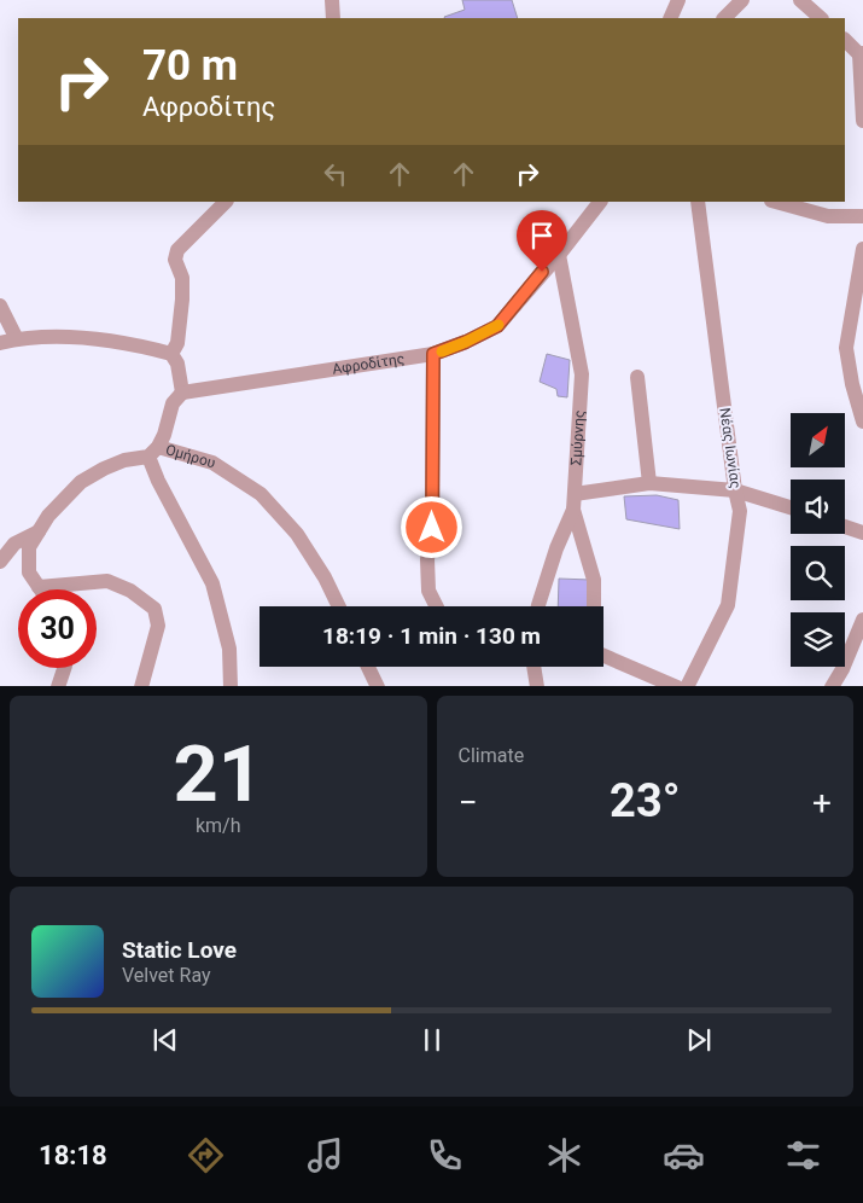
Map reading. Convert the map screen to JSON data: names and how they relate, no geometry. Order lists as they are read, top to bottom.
{
  "streets": {
    "street": [
      "Αφροδίτης",
      "Σμύρνης",
      "Νέας Ιωνίας",
      "Ομήρου"
    ]
  },
  "crossings": [
    ["Αφροδίτης", "Σμύρνης"]
  ],
  "north": "top right",
  "page": {
    "turn": ["70 m", "Αφροδίτης"],
    "limit": "30",
    "trip": "18:19 · 1 min · 130 m",
    "tile": [
      ["21", "km/h"],
      "Climate"
    ],
    "heat": ["−", "23°", "+"],
    "song": ["Static Love", "Velvet Ray"],
    "tabs": "18:18"
  }
}
